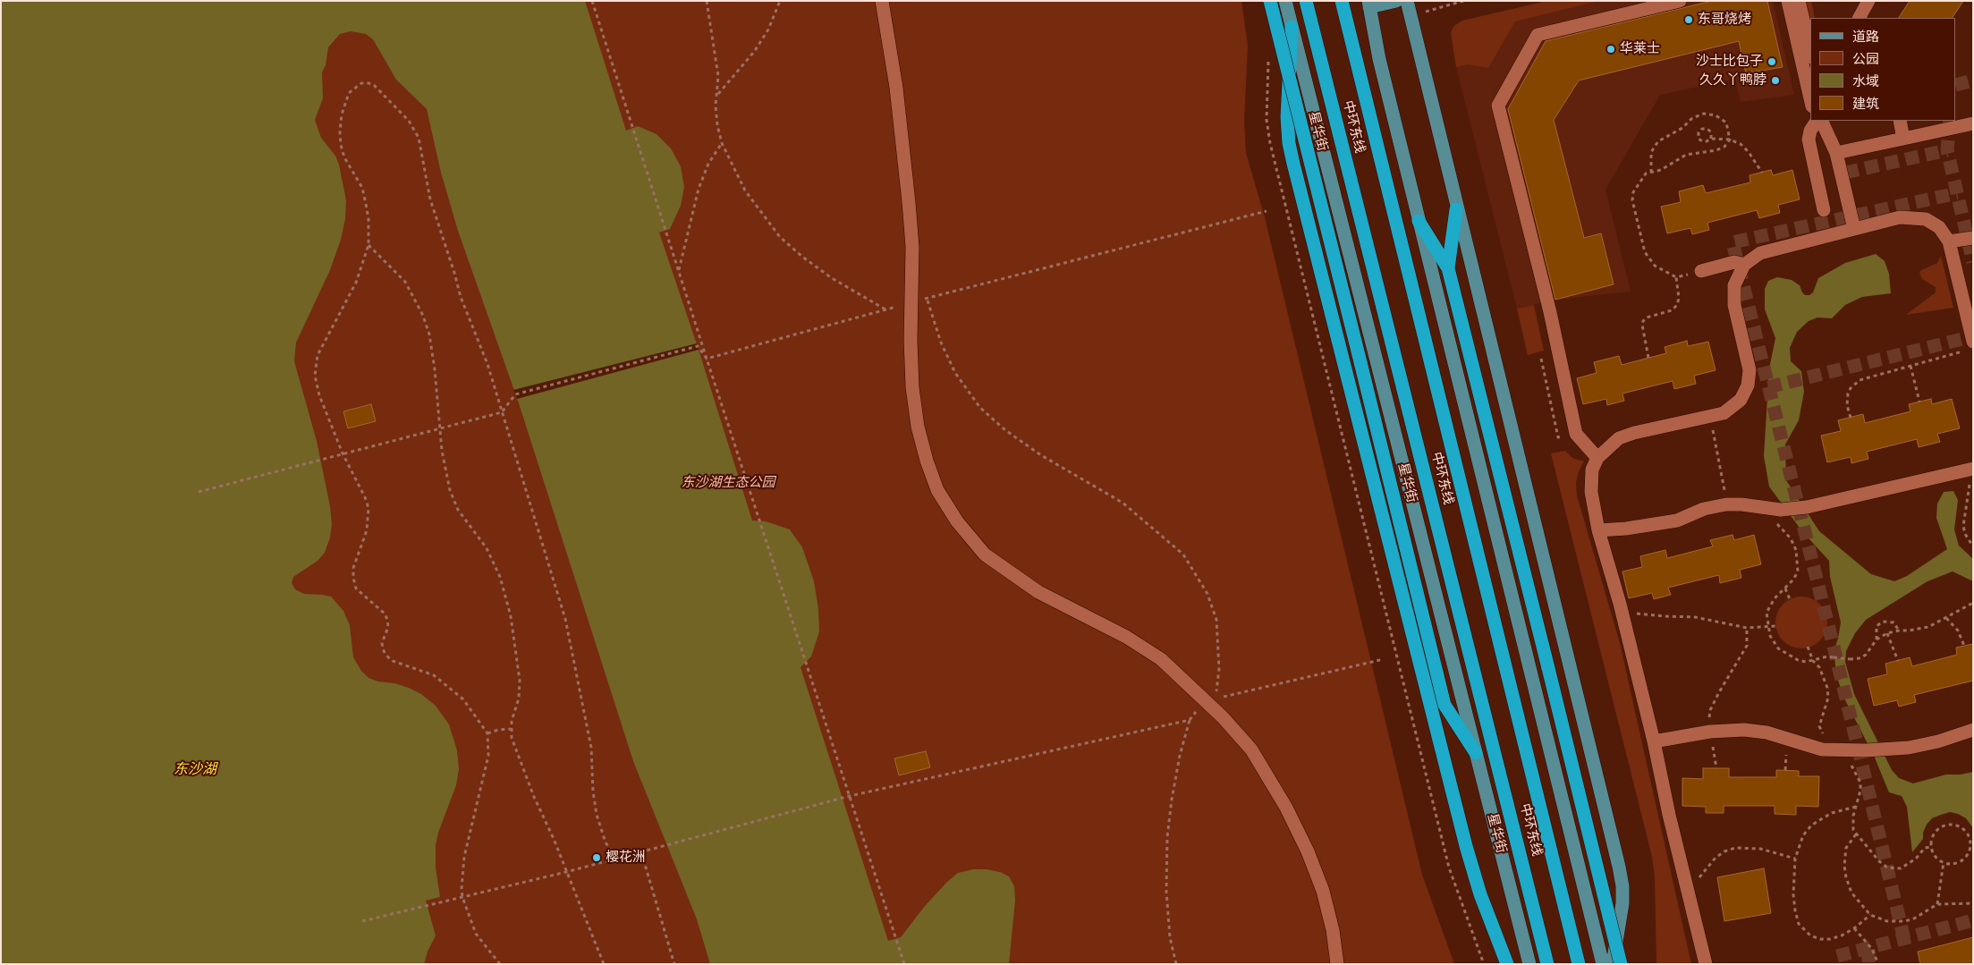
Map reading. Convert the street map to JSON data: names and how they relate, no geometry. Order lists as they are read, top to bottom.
{
  "streets": {
    "highway": ["中环东线"],
    "main road": ["星华街"]
  },
  "water": ["东沙湖"],
  "parks": ["东沙湖生态公园"],
  "places": [
    "东哥烧烤",
    "华莱士",
    "沙士比包子",
    "久久丫鸭脖",
    "樱花洲"
  ],
  "legend": [
    "道路",
    "公园",
    "水域",
    "建筑"
  ]
}
